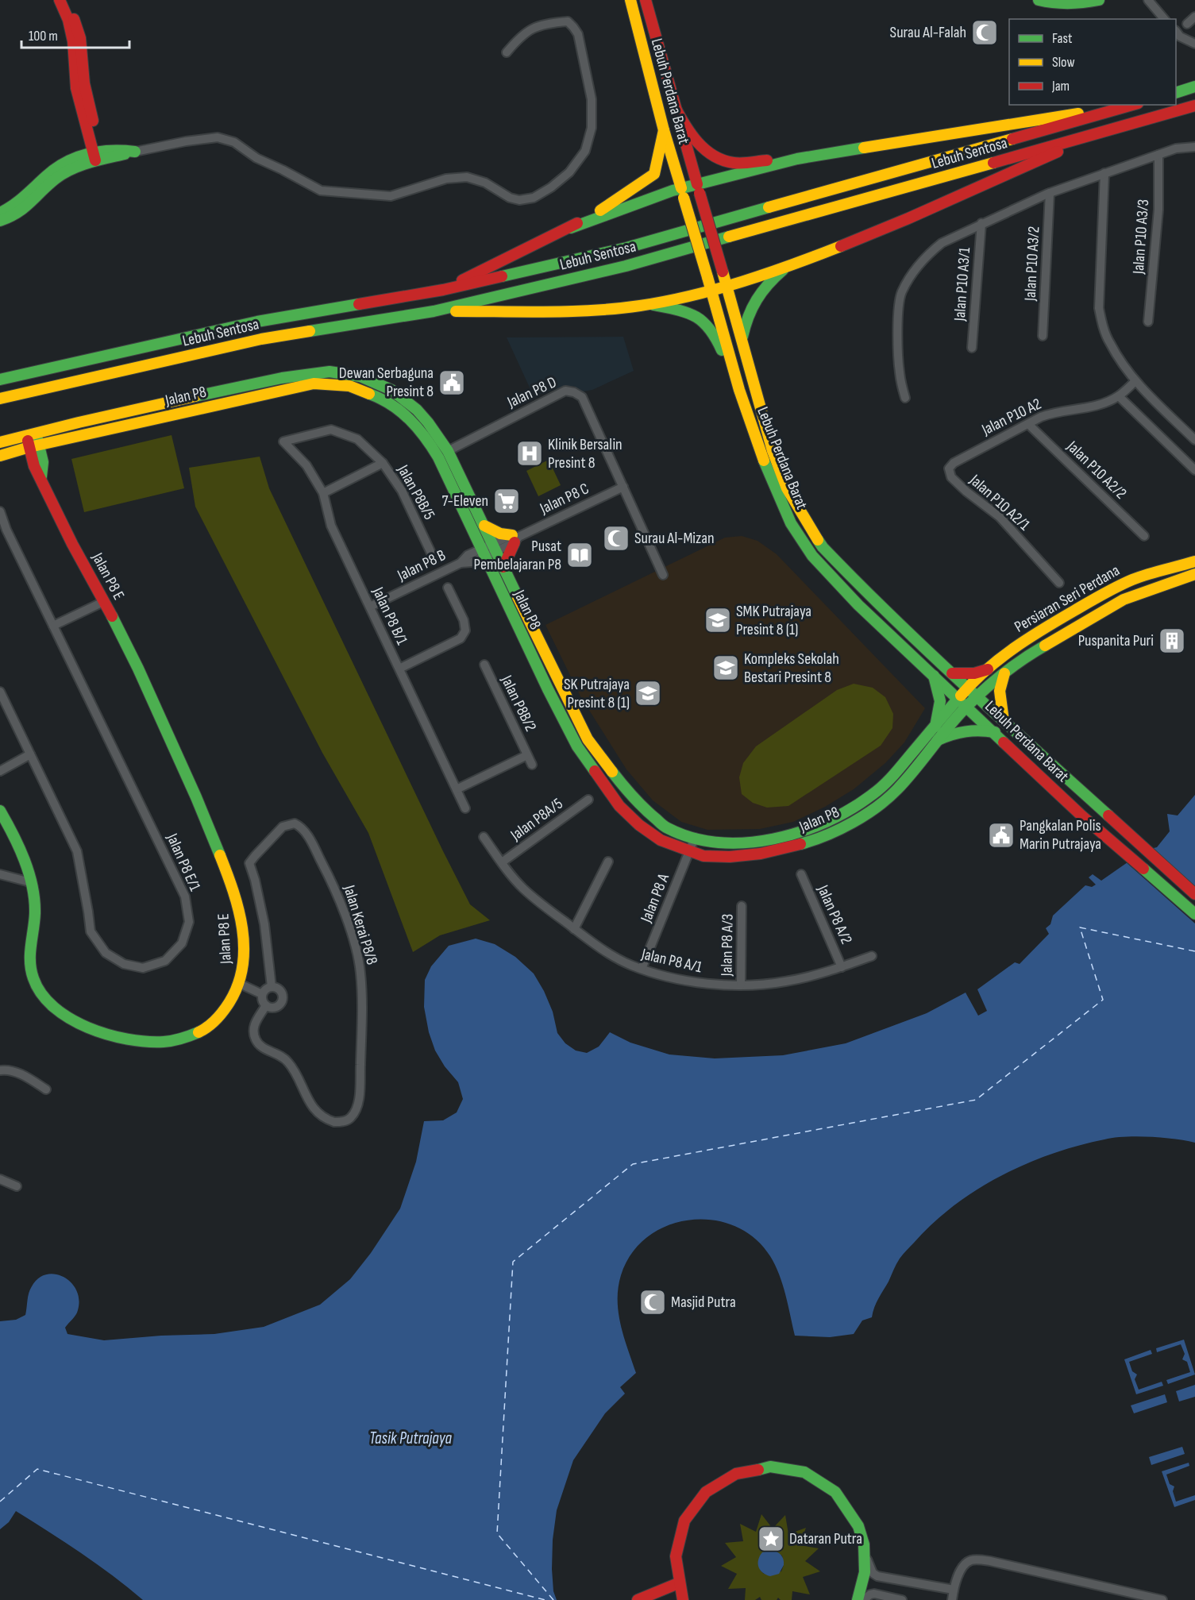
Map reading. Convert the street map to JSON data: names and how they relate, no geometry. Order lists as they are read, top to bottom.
{
  "streets": {
    "main road": [
      "Lebuh Perdana Barat",
      "Lebuh Sentosa",
      "Jalan P8",
      "Jalan P8 E",
      "Persiaran Seri Perdana"
    ],
    "street": [
      "Jalan P10 A3/3",
      "Jalan P10 A3/2",
      "Jalan P10 A3/1",
      "Jalan P8 D",
      "Jalan P10 A2",
      "Jalan P10 A2/2",
      "Jalan P8B/5",
      "Jalan P8 C",
      "Jalan P10 A2/1",
      "Jalan P8 B",
      "Jalan P8 B/1",
      "Jalan P8B/2",
      "Jalan P8A/5",
      "Jalan P8 E/1",
      "Jalan P8 A",
      "Jalan P8 A/2",
      "Jalan Kerai P8/8",
      "Jalan P8 A/3",
      "Jalan P8 A/1"
    ]
  },
  "crossings": [
    ["Lebuh Perdana Barat", "Jalan P8"],
    ["Lebuh Perdana Barat", "Persiaran Seri Perdana"],
    ["Jalan P8 D", "Jalan P8"],
    ["Jalan P8 D", "Jalan P8 C"],
    ["Jalan P8", "Jalan P8 C"],
    ["Jalan P8", "Jalan P8 B"],
    ["Jalan P8", "Jalan P8 E"],
    ["Jalan P8", "Persiaran Seri Perdana"],
    ["Jalan P8", "Jalan P8 A"],
    ["Jalan P10 A2", "Jalan P10 A2/2"],
    ["Jalan P10 A2", "Jalan P10 A2/1"],
    ["Jalan P8B/5", "Jalan P8 B/1"],
    ["Jalan P8 C", "Jalan P8 B"],
    ["Jalan P8 B", "Jalan P8 B/1"],
    ["Jalan P8 B/1", "Jalan P8B/2"],
    ["Jalan P8A/5", "Jalan P8 A/1"],
    ["Jalan P8 A", "Jalan P8 A/1"],
    ["Jalan P8 A/2", "Jalan P8 A/1"],
    ["Jalan P8 A/3", "Jalan P8 A/1"]
  ],
  "water": ["Tasik Putrajaya"],
  "places": {
    "mosque": ["Surau Al-Falah", "Surau Al-Mizan", "Masjid Putra"],
    "public building": ["Dewan Serbaguna Presint 8", "Pangkalan Polis Marin Putrajaya"],
    "hospital": ["Klinik Bersalin Presint 8"],
    "supermarket": ["7-Eleven"],
    "library": ["Pusat Pembelajaran P8"],
    "school or university": ["SMK Putrajaya Presint 8 (1)", "Kompleks Sekolah Bestari Presint 8", "SK Putrajaya Presint 8 (1)"],
    "building": ["Puspanita Puri"],
    "place": ["Dataran Putra"]
  },
  "legend": ["Fast", "Slow", "Jam"],
  "scale_bar": "100 m"
}
